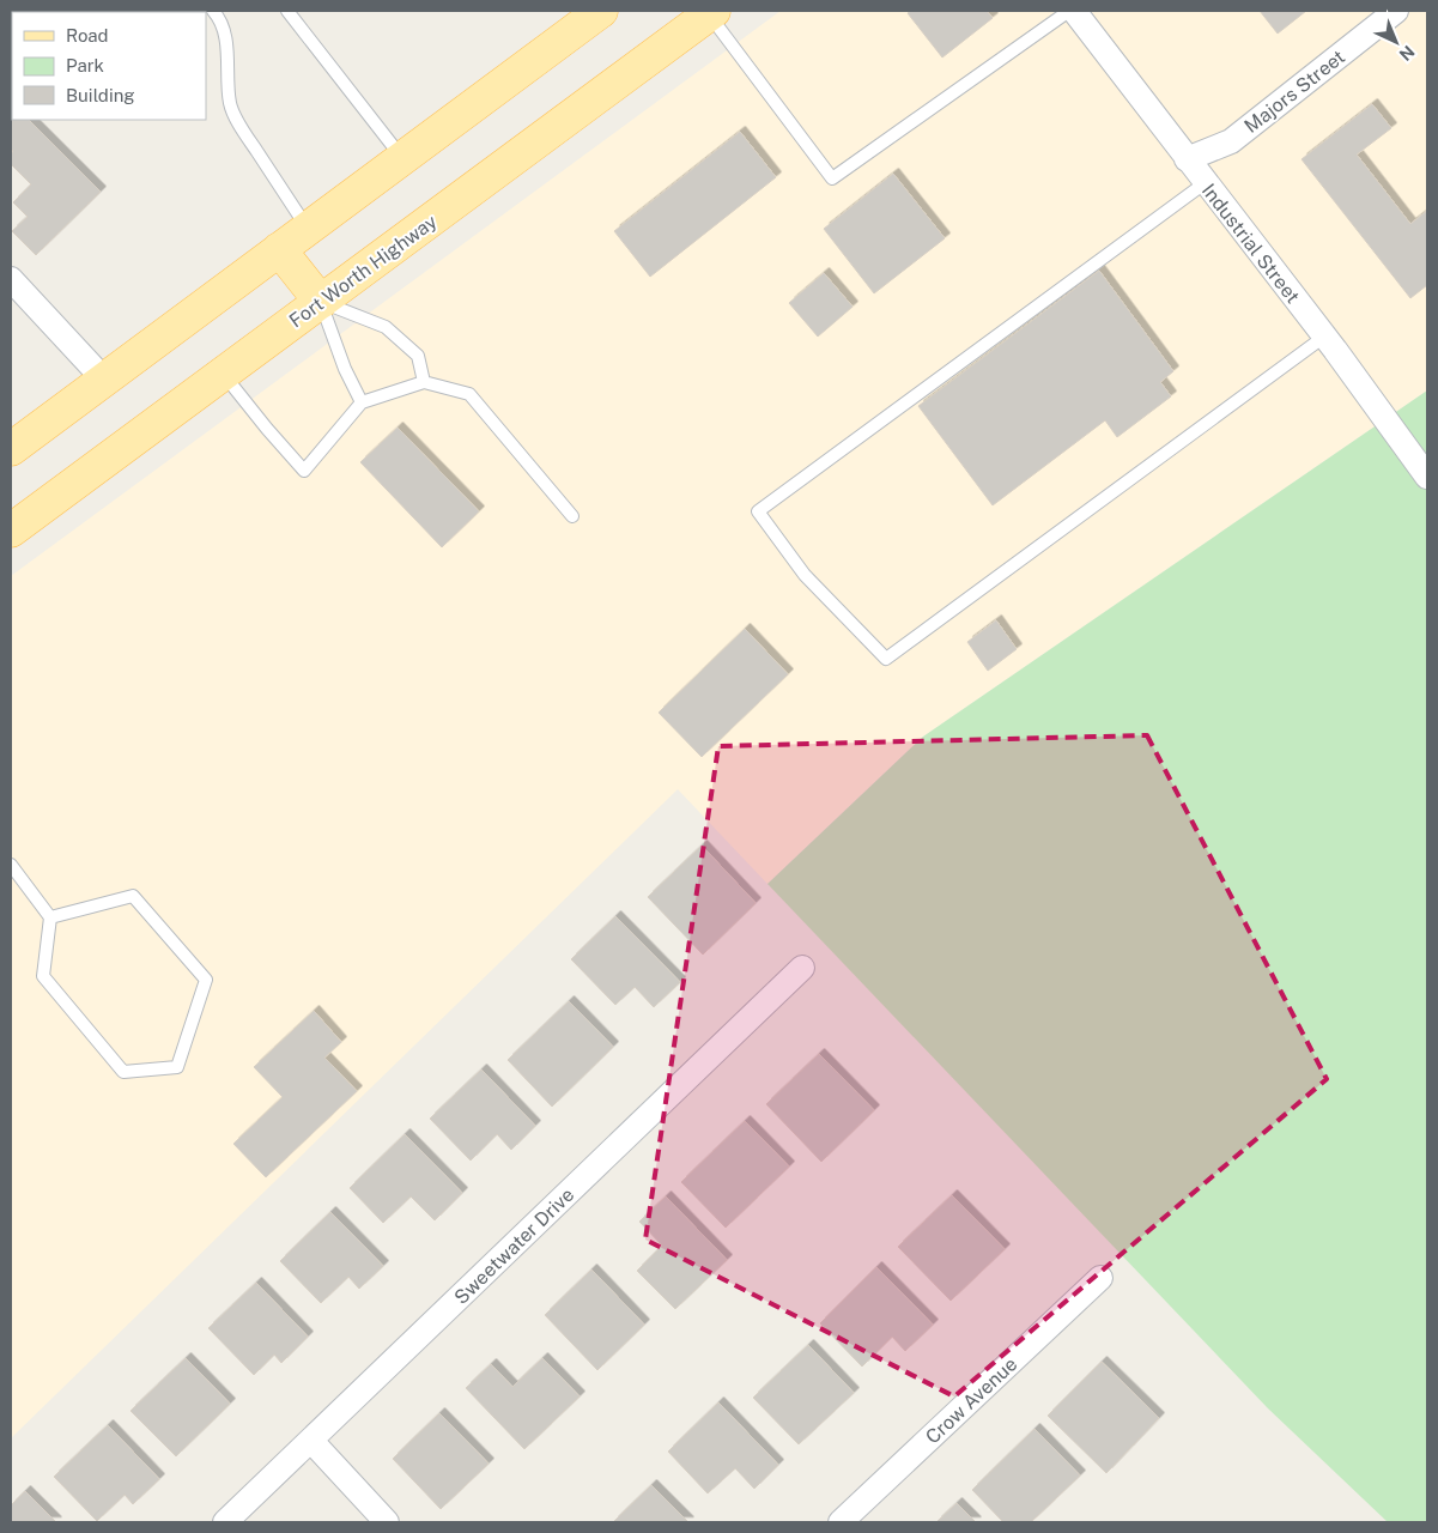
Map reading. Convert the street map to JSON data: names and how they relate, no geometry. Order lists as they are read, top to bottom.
{
  "streets": {
    "main road": ["Fort Worth Highway"],
    "street": [
      "Majors Street",
      "Industrial Street",
      "Sweetwater Drive",
      "Crow Avenue"
    ]
  },
  "crossings": [
    ["Majors Street", "Industrial Street"]
  ],
  "legend": ["Road", "Park", "Building"],
  "north": "bottom right"
}
